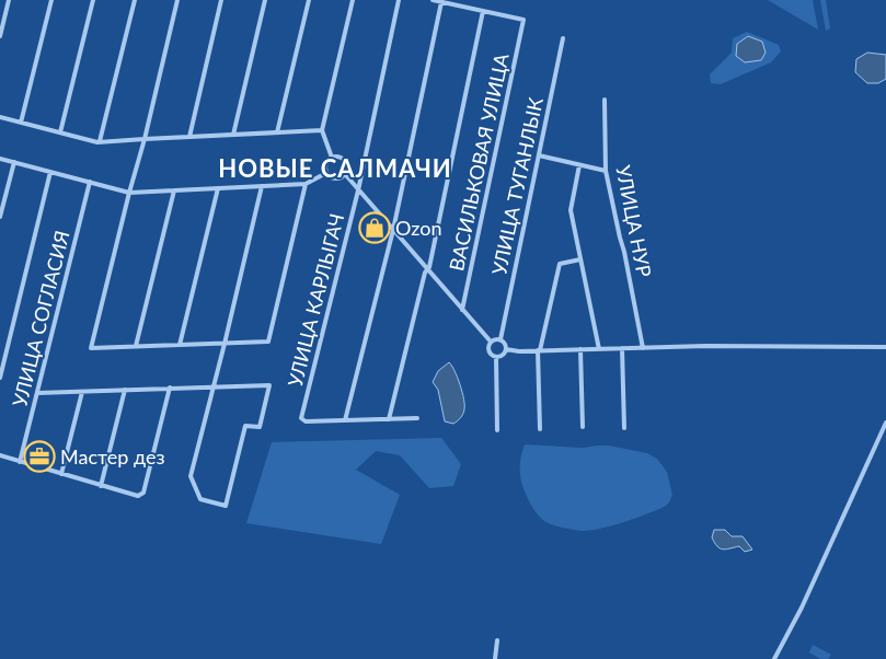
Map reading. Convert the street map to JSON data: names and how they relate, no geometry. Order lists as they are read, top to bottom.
{
  "streets": {
    "street": [
      "ВАСИЛЬКОВАЯ УЛИЦА",
      "УЛИЦА ТУГАНЛЫК",
      "УЛИЦА НУР",
      "УЛИЦА КАРЛЫГАЧ",
      "УЛИЦА СОГЛАСИЯ"
    ]
  },
  "districts": ["НОВЫЕ САЛМАЧИ"],
  "places": {
    "shop": ["Ozon"],
    "office": ["Мастер дез"]
  }
}
